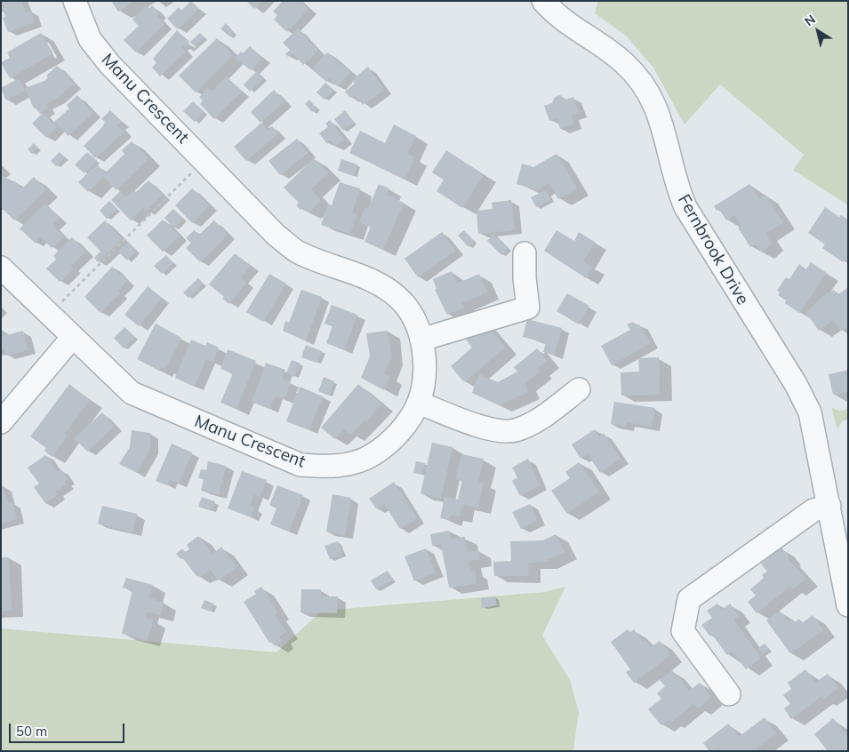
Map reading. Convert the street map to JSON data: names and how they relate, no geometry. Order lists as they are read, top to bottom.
{
  "streets": {
    "street": ["Manu Crescent", "Fernbrook Drive"]
  },
  "scale_bar": "50 m",
  "north": "top left"
}
